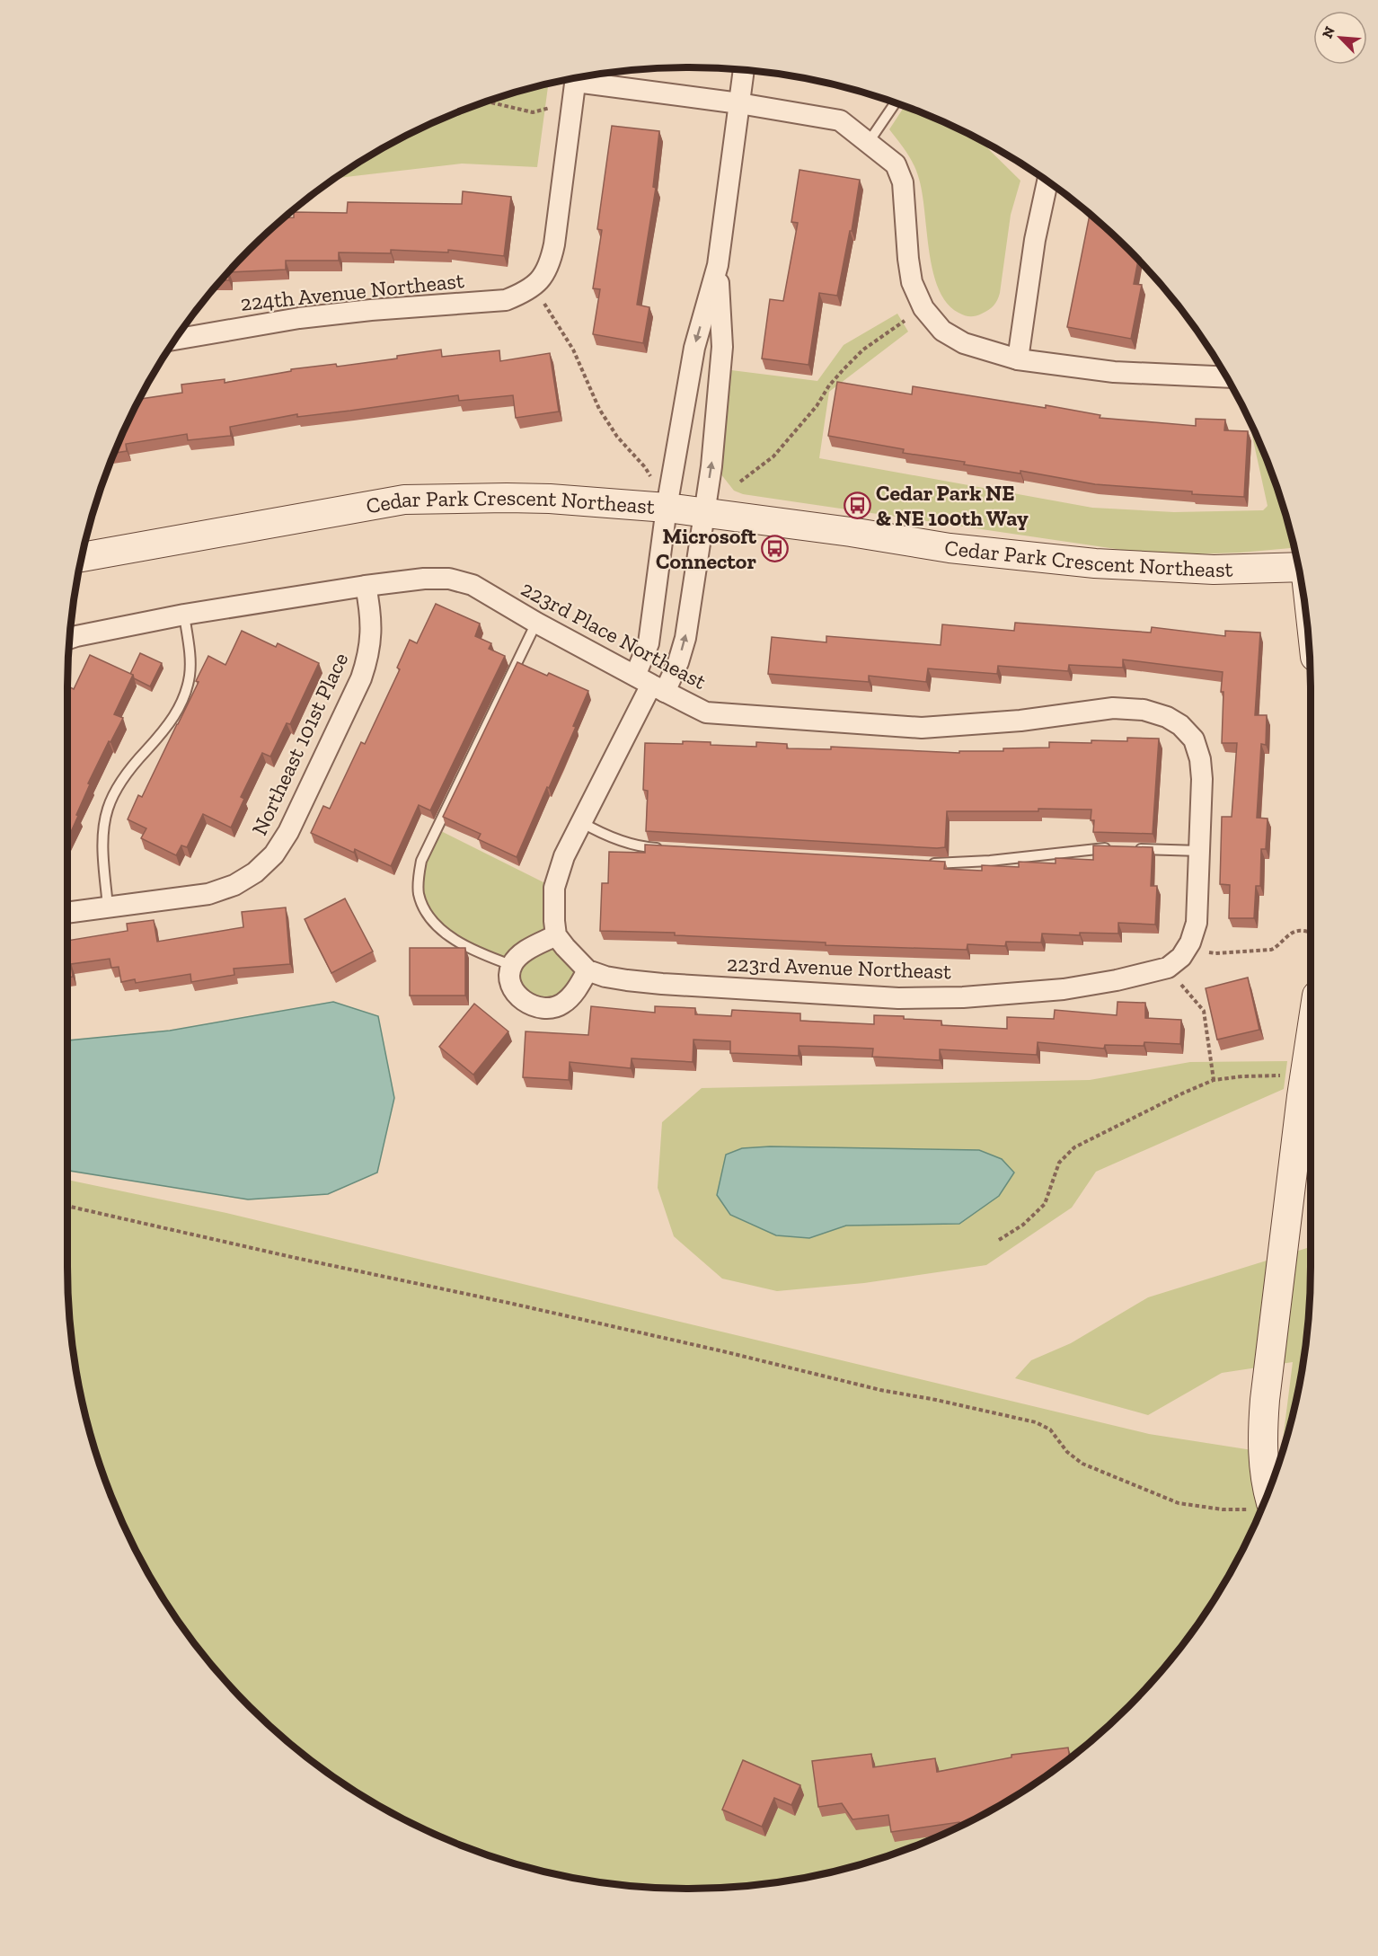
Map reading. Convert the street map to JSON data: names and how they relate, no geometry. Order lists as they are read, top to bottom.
{
  "streets": {
    "street": [
      "224th Avenue Northeast",
      "Cedar Park Crescent Northeast",
      "223rd Place Northeast",
      "Northeast 101st Place",
      "223rd Avenue Northeast"
    ]
  },
  "crossings": [
    ["223rd Place Northeast", "Northeast 101st Place"]
  ],
  "places": {
    "bus stop": ["Cedar Park NE & NE 100th Way", "Microsoft Connector"]
  },
  "north": "top left"
}
